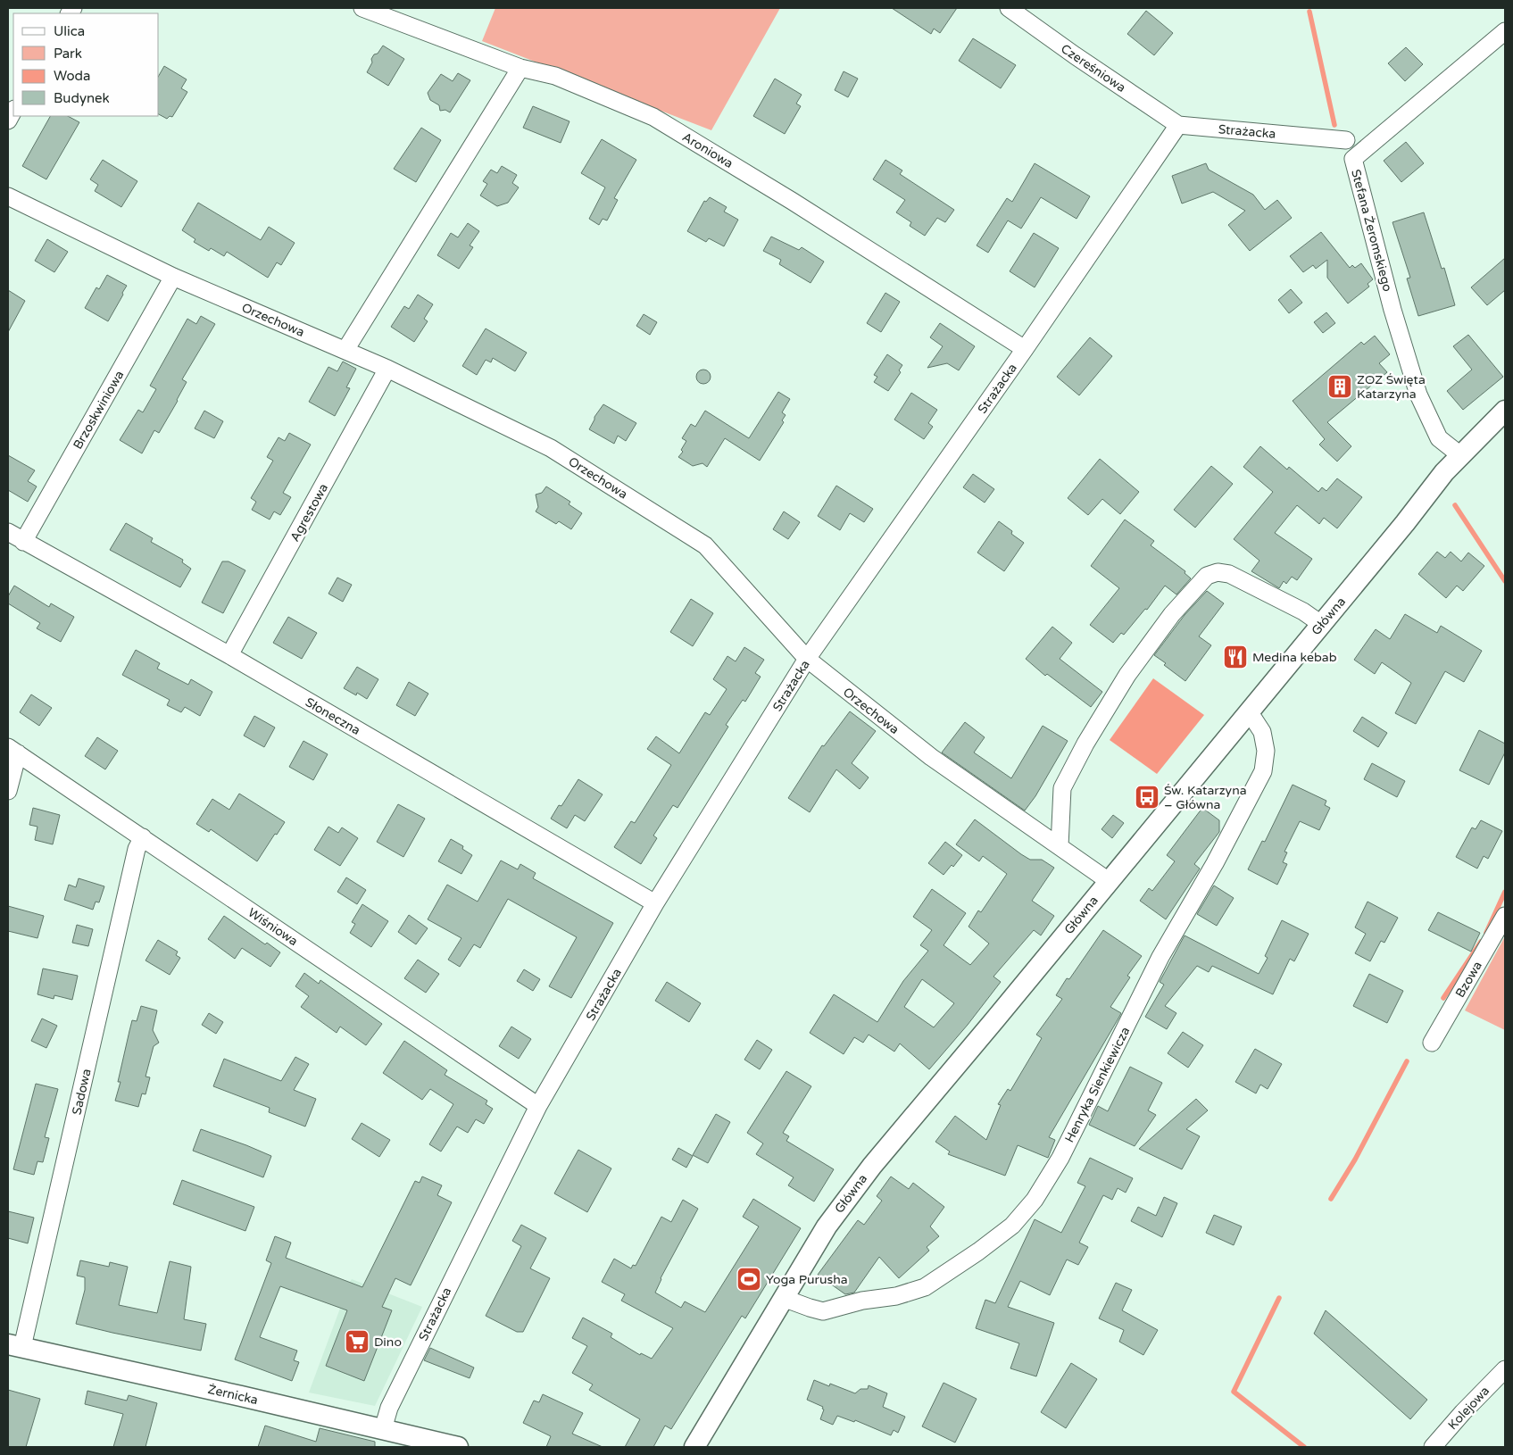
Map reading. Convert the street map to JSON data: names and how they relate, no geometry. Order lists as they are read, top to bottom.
{
  "streets": {
    "street": [
      "Czereśniowa",
      "Strażacka",
      "Aroniowa",
      "Stefana Żeromskiego",
      "Orzechowa",
      "Brzoskwiniowa",
      "Agrestowa",
      "Główna",
      "Słoneczna",
      "Wiśniowa",
      "Bzowa",
      "Henryka Sienkiewicza",
      "Sadowa",
      "Żernicka",
      "Kolejowa"
    ]
  },
  "crossings": [
    ["Czereśniowa", "Strażacka"],
    ["Strażacka", "Aroniowa"],
    ["Strażacka", "Orzechowa"],
    ["Strażacka", "Słoneczna"],
    ["Strażacka", "Wiśniowa"],
    ["Strażacka", "Żernicka"],
    ["Stefana Żeromskiego", "Główna"],
    ["Orzechowa", "Brzoskwiniowa"],
    ["Orzechowa", "Agrestowa"],
    ["Orzechowa", "Główna"],
    ["Brzoskwiniowa", "Słoneczna"],
    ["Agrestowa", "Słoneczna"],
    ["Główna", "Henryka Sienkiewicza"],
    ["Wiśniowa", "Sadowa"],
    ["Sadowa", "Żernicka"]
  ],
  "places": {
    "building": ["ZOZ Święta Katarzyna"],
    "restaurant": ["Medina kebab"],
    "bus stop": ["Św. Katarzyna – Główna"],
    "sports": ["Yoga Purusha"],
    "supermarket": ["Dino"]
  },
  "legend": [
    "Ulica",
    "Park",
    "Woda",
    "Budynek"
  ]
}
